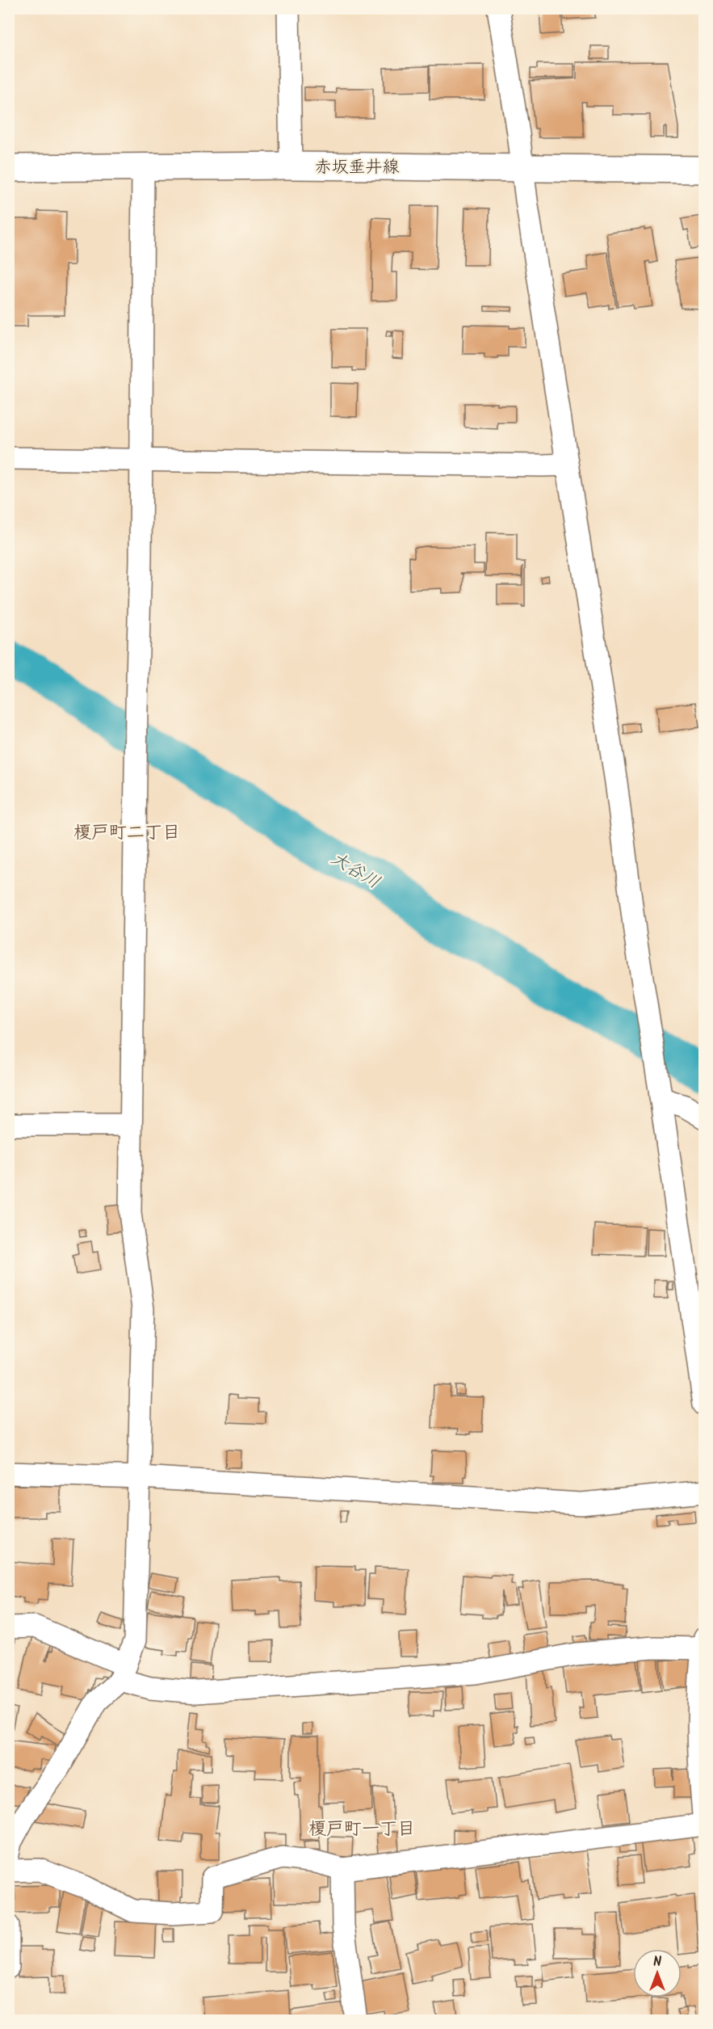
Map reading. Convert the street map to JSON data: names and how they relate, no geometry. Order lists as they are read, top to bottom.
{
  "streets": {
    "main road": ["赤坂垂井線"]
  },
  "districts": ["榎戸町二丁目", "榎戸町一丁目"],
  "water": ["大谷川"],
  "north": "top"
}
